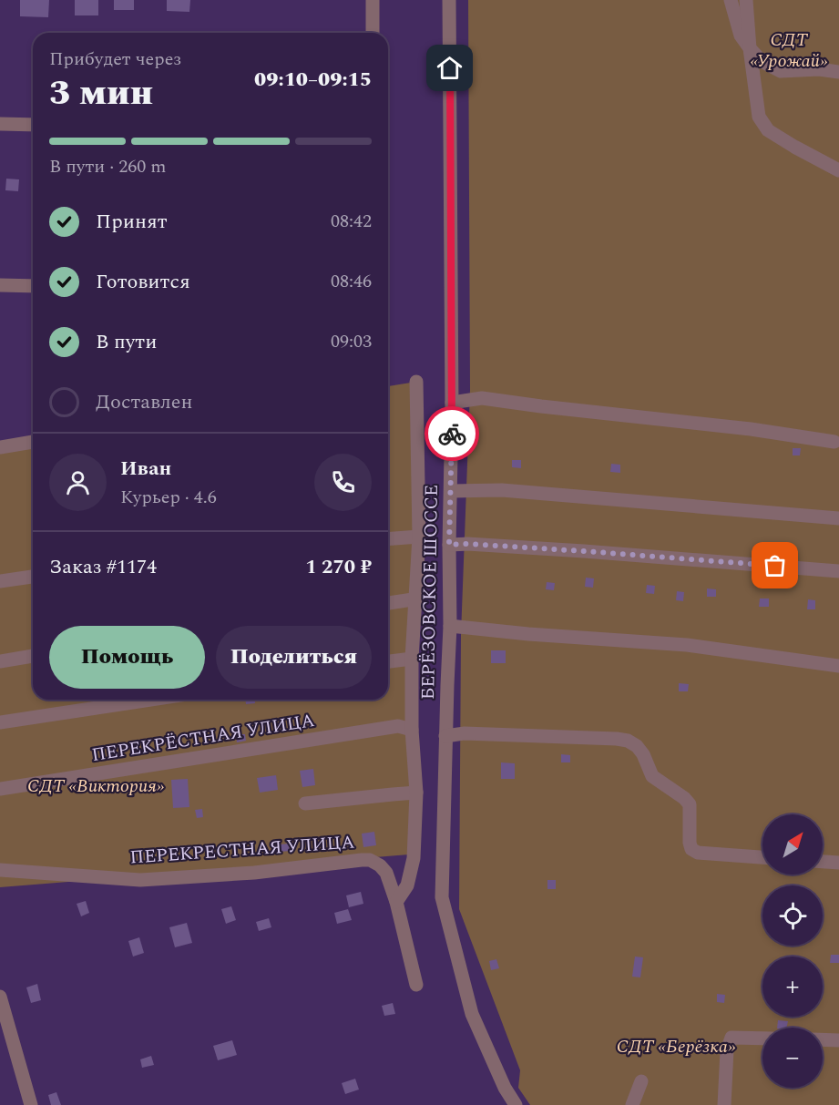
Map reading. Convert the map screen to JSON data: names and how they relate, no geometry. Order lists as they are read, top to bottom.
{
  "streets": {
    "street": ["БЕРЁЗОВСКОЕ ШОССЕ", "ПЕРЕКРЁСТНАЯ УЛИЦА", "ПЕРЕКРЕСТНАЯ УЛИЦА"]
  },
  "parks": ["СДТ «Урожай»", "СДТ «Виктория»", "СДТ «Берёзка»"],
  "north": "top right",
  "page": {
    "heading": ["3 мин", "Прибудет через", "09:10–09:15"],
    "panel": [
      "Иван",
      "Курьер · 4.6",
      "Заказ #1174",
      "1 270 ₽"
    ],
    "bar": "В пути · 260 m",
    "list": [
      ["Принят", "08:42"],
      ["Готовится", "08:46"],
      ["В пути", "09:03"],
      "Доставлен"
    ],
    "buttons": ["Помощь", "Поделиться"],
    "map_buttons": ["+", "−"]
  }
}
